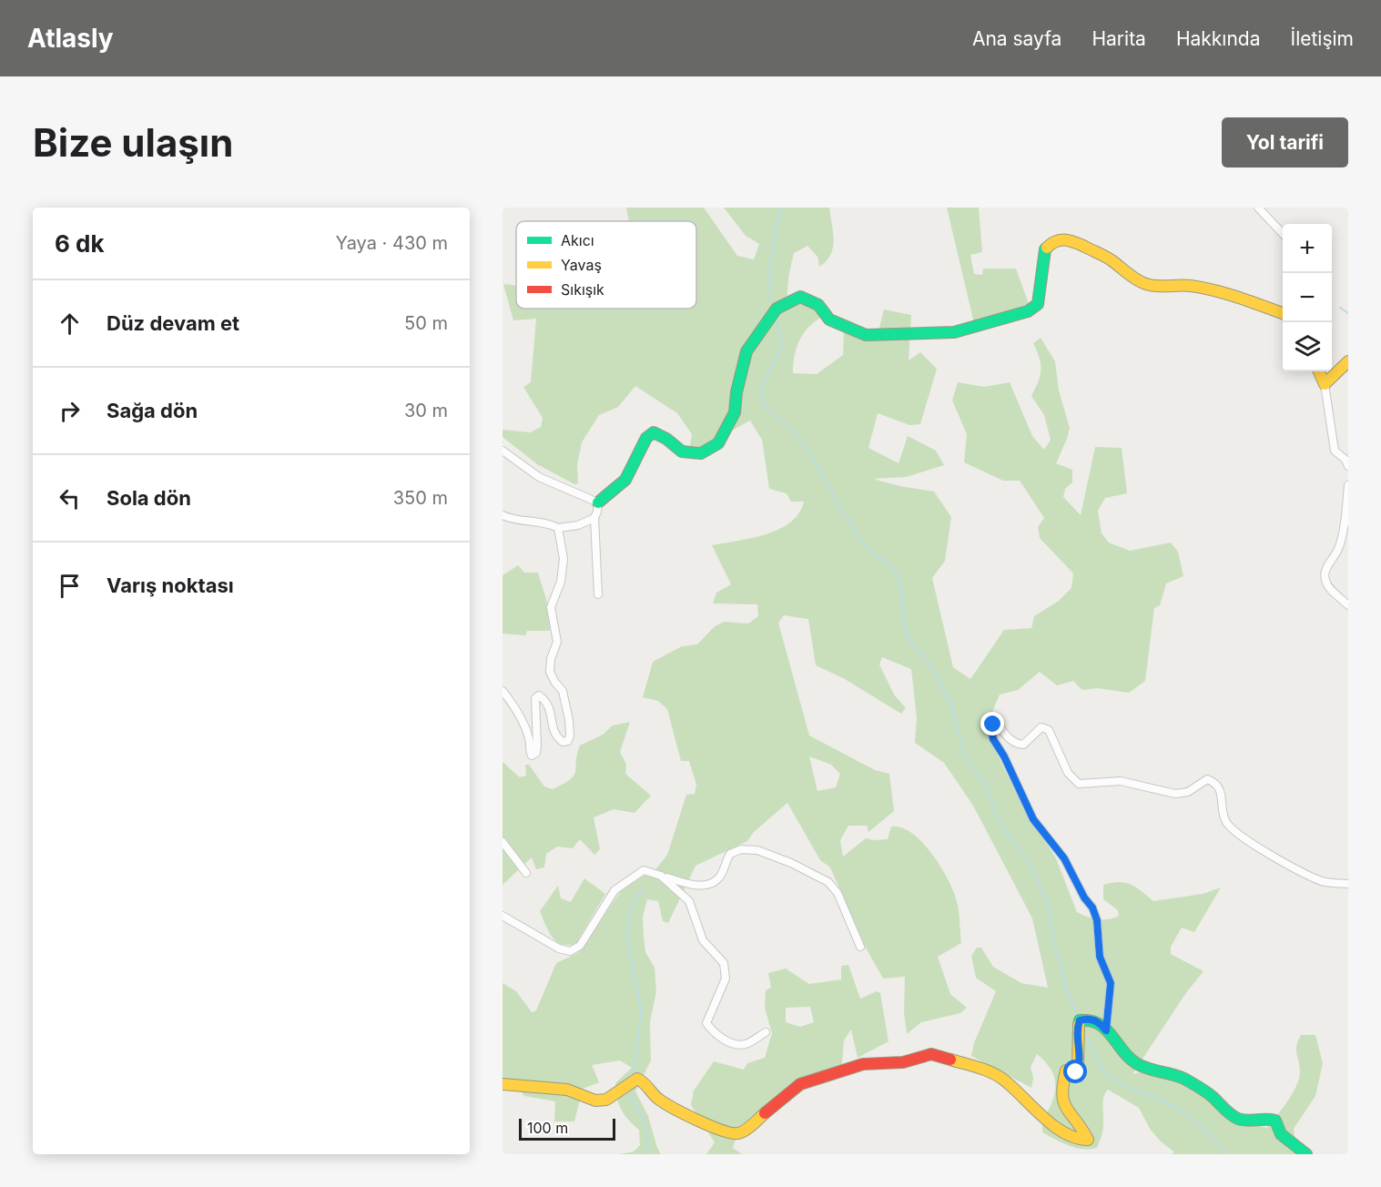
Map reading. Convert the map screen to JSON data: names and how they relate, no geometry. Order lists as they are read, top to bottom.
{
  "legend": ["Akıcı", "Yavaş", "Sıkışık"],
  "scale_bar": "100 m",
  "page": {
    "header": "Atlasly",
    "nav": [
      "Ana sayfa",
      "Harita",
      "Hakkında",
      "İletişim"
    ],
    "buttons": "Yol tarifi",
    "title": "Bize ulaşın",
    "heading": ["6 dk", "Yaya · 430 m"],
    "map_buttons": ["+", "−"],
    "list": [
      ["Düz devam et", "50 m"],
      ["Sağa dön", "30 m"],
      ["Sola dön", "350 m"],
      "Varış noktası"
    ],
    "scale": "100 m"
  }
}
